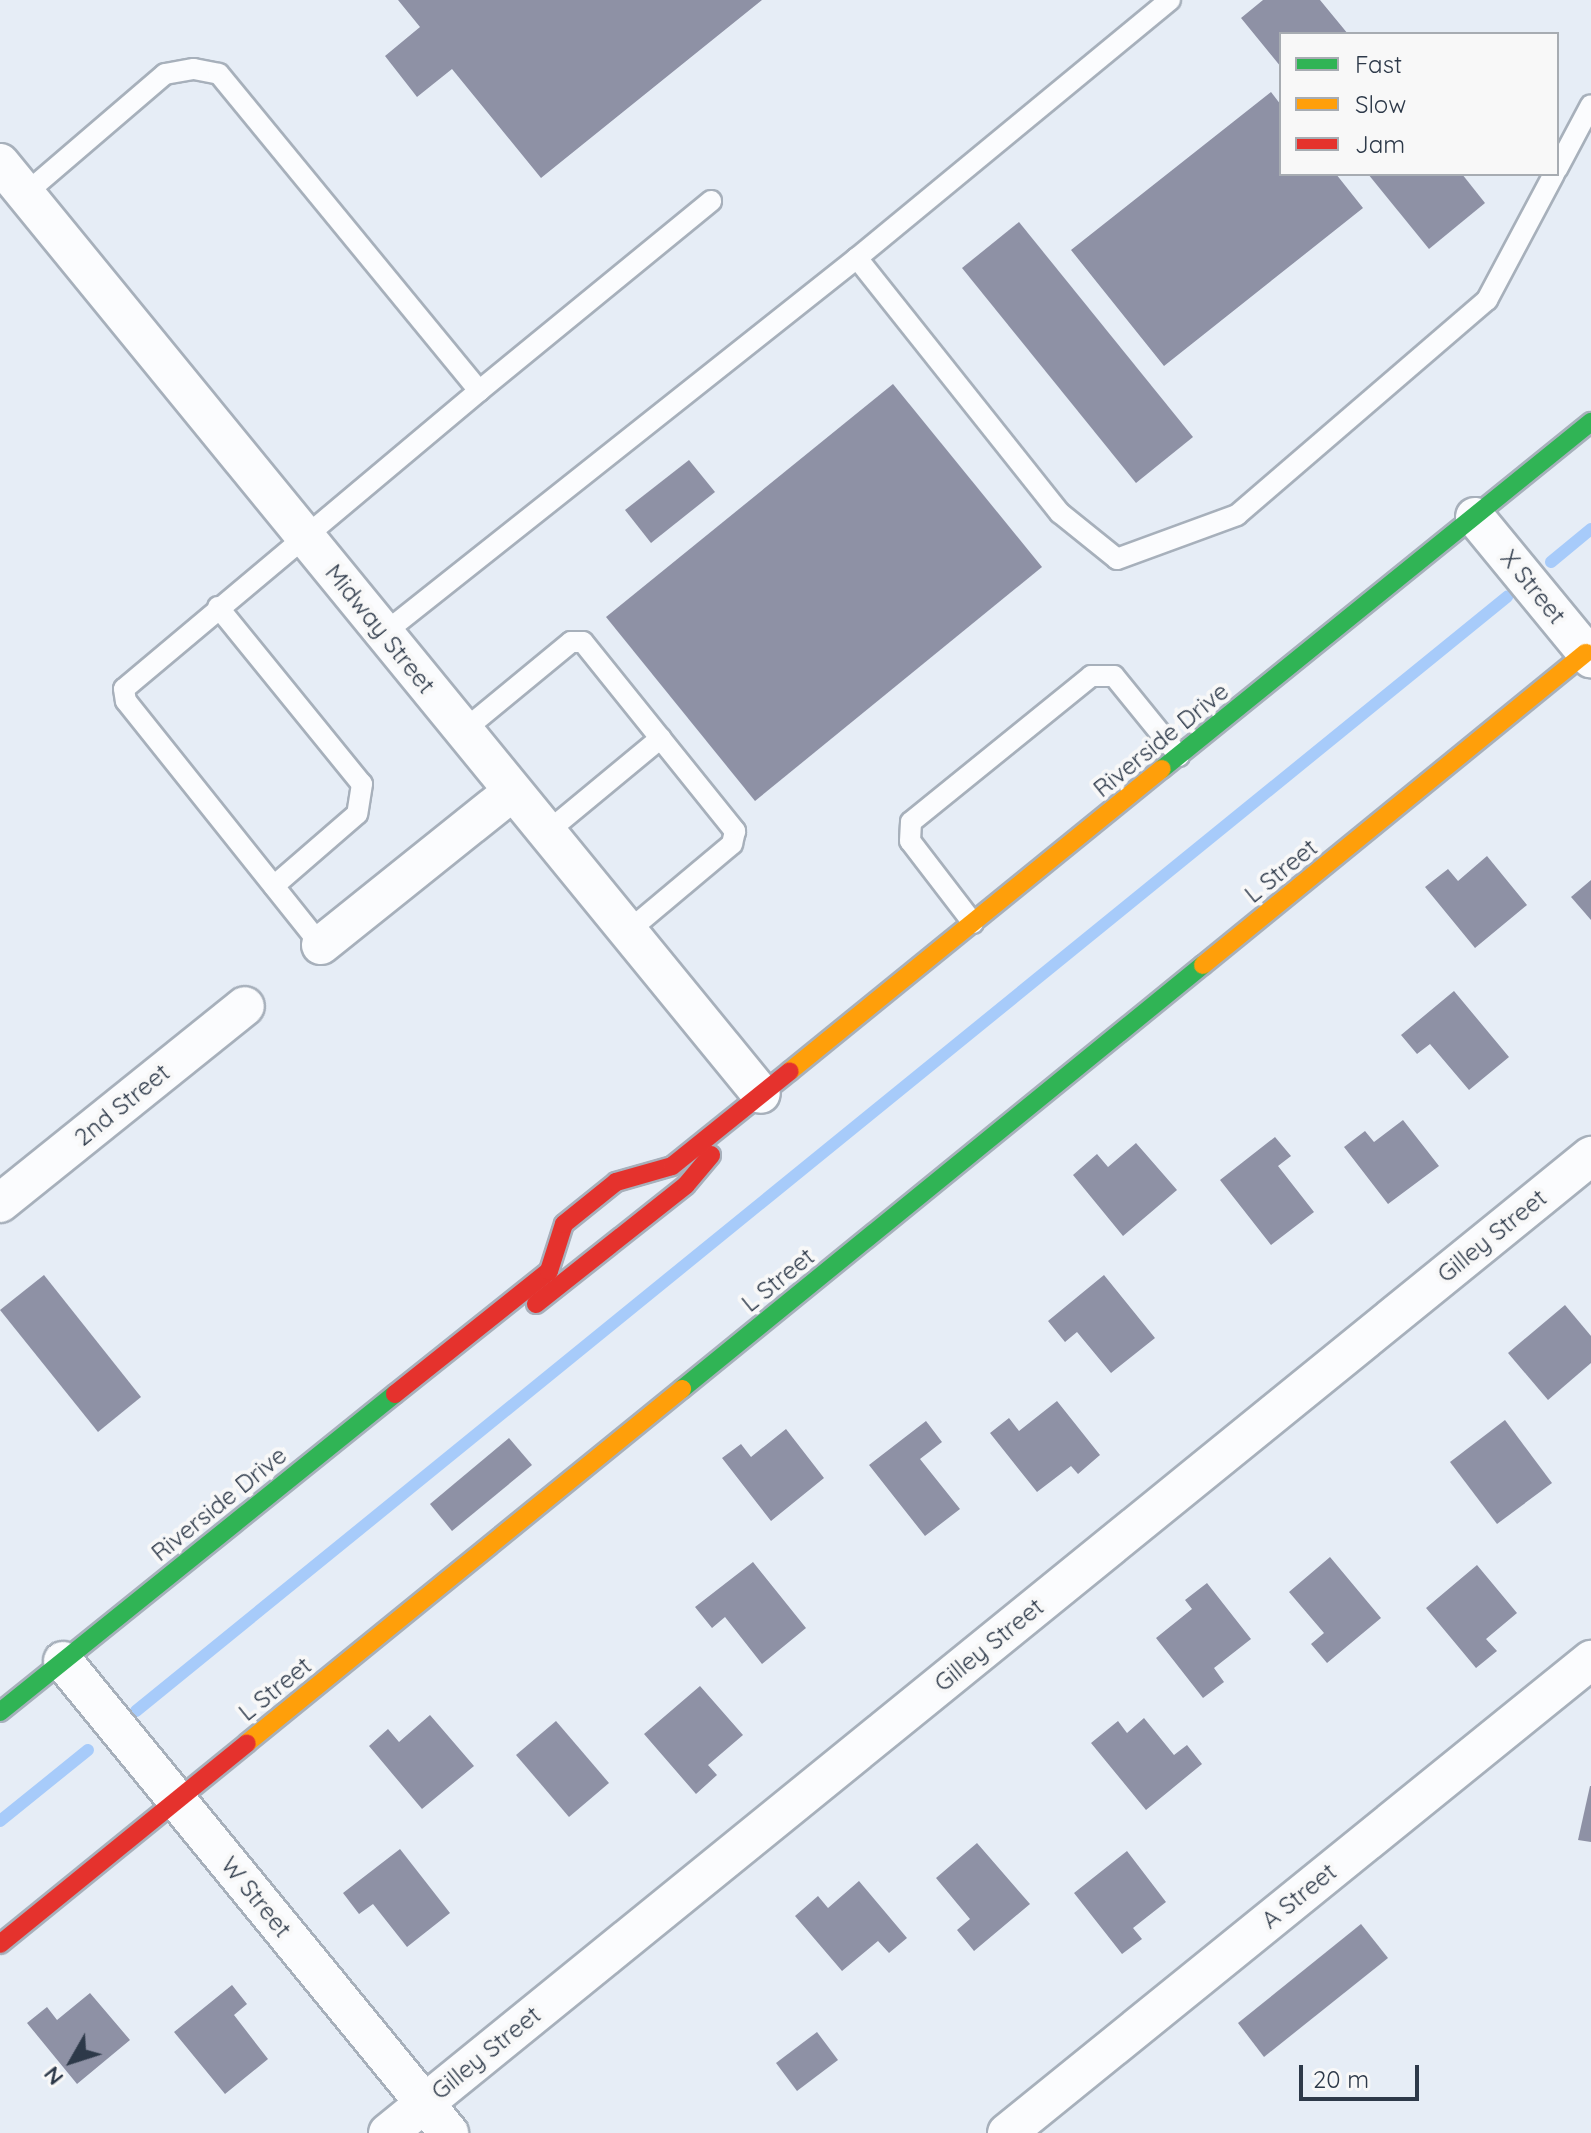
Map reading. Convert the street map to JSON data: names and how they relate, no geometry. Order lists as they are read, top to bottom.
{
  "streets": {
    "street": [
      "X Street",
      "Midway Street",
      "Riverside Drive",
      "L Street",
      "2nd Street",
      "Gilley Street",
      "A Street",
      "W Street"
    ]
  },
  "crossings": [
    ["X Street", "Riverside Drive"],
    ["X Street", "L Street"],
    ["Midway Street", "Riverside Drive"],
    ["Riverside Drive", "W Street"],
    ["L Street", "W Street"],
    ["Gilley Street", "W Street"]
  ],
  "legend": ["Fast", "Slow", "Jam"],
  "scale_bar": "20 m",
  "north": "bottom left"
}
